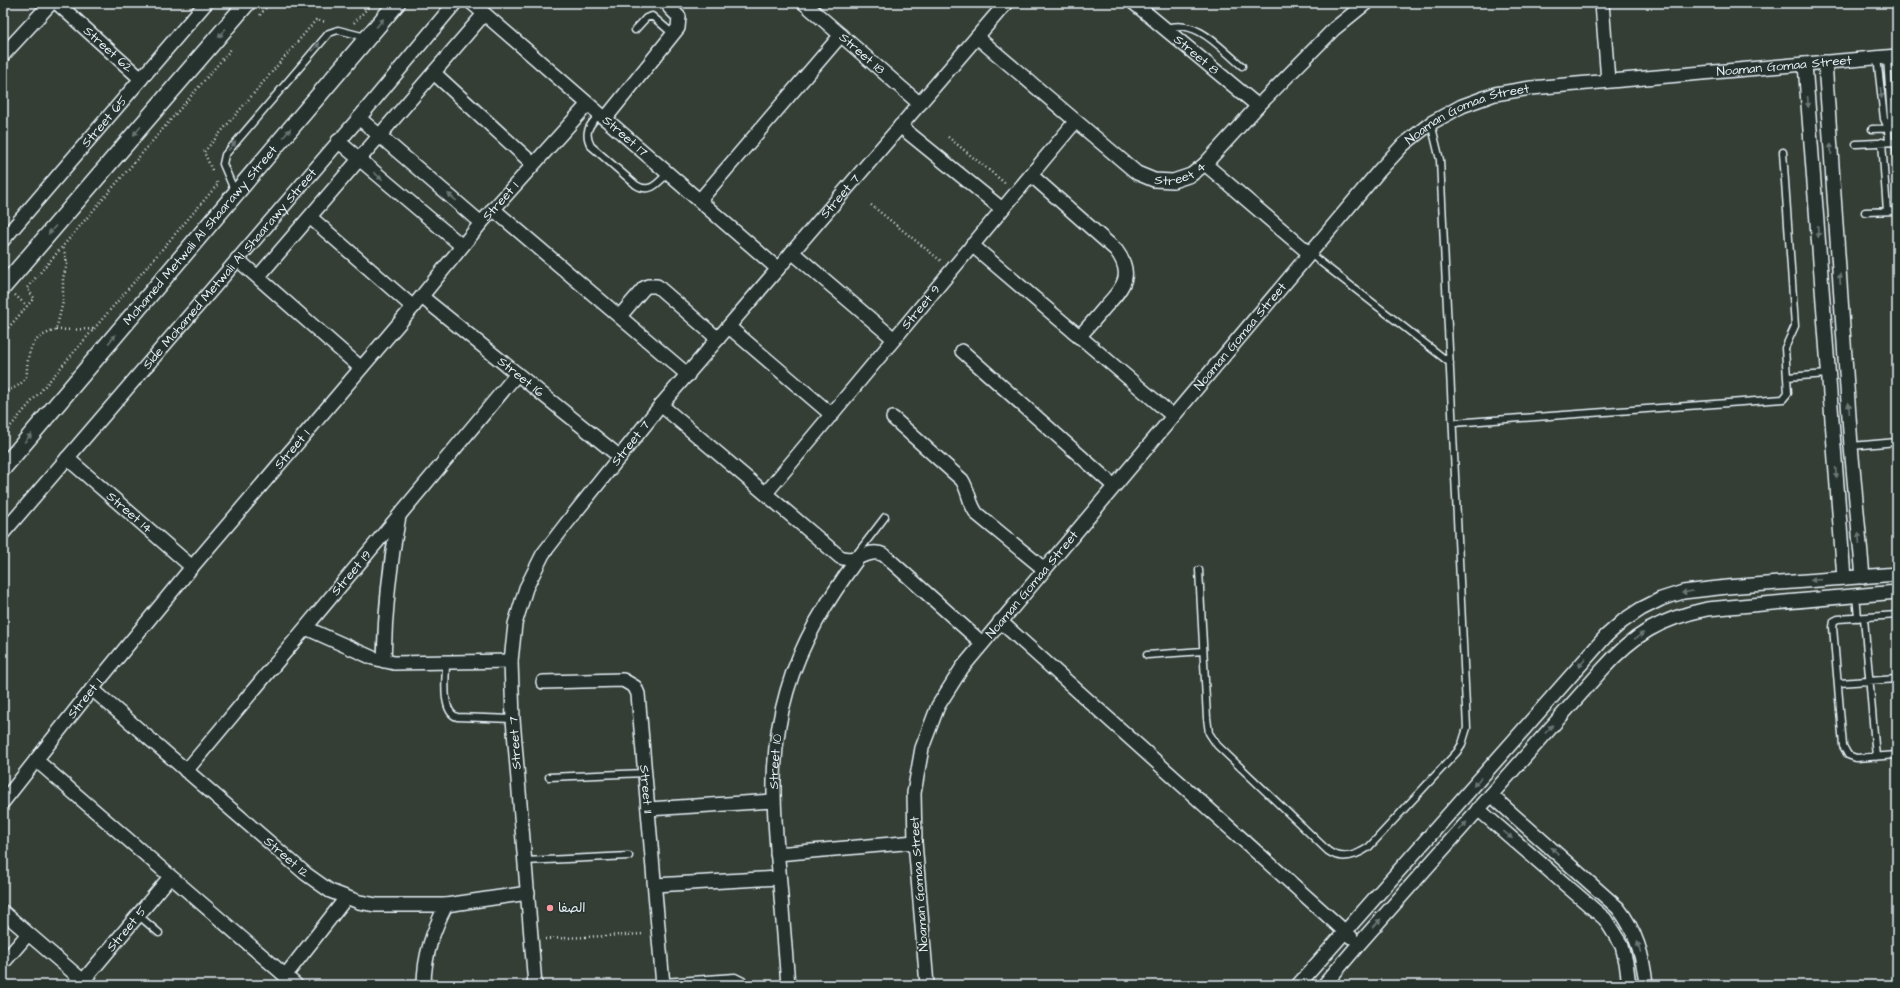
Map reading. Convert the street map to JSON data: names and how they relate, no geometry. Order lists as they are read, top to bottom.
{
  "streets": {
    "street": [
      "Street 62",
      "Street 18",
      "Street 8",
      "Noaman Gomaa Street",
      "Street 65",
      "Street 17",
      "Street 4",
      "Street 7",
      "Street 1",
      "Mohamed Metwali Al Shaarawy Street",
      "Side Mohamed Metwali Al Shaarawy Street",
      "Street 9",
      "Street 16",
      "Street 14",
      "Street 19",
      "Street 10",
      "Street 11",
      "Street 12",
      "Street 5"
    ]
  },
  "crossings": [
    ["Street 62", "Street 65"],
    ["Street 18", "Street 7"],
    ["Street 8", "Street 4"],
    ["Street 17", "Street 7"],
    ["Street 17", "Street 1"],
    ["Street 4", "Street 7"],
    ["Street 4", "Street 9"],
    ["Street 7", "Street 16"],
    ["Street 7", "Street 12"],
    ["Street 1", "Street 16"],
    ["Street 1", "Street 14"],
    ["Street 1", "Street 12"],
    ["Side Mohamed Metwali Al Shaarawy Street", "Street 14"],
    ["Street 16", "Street 19"],
    ["Street 19", "Street 12"]
  ],
  "places": ["الصفا"]
}
